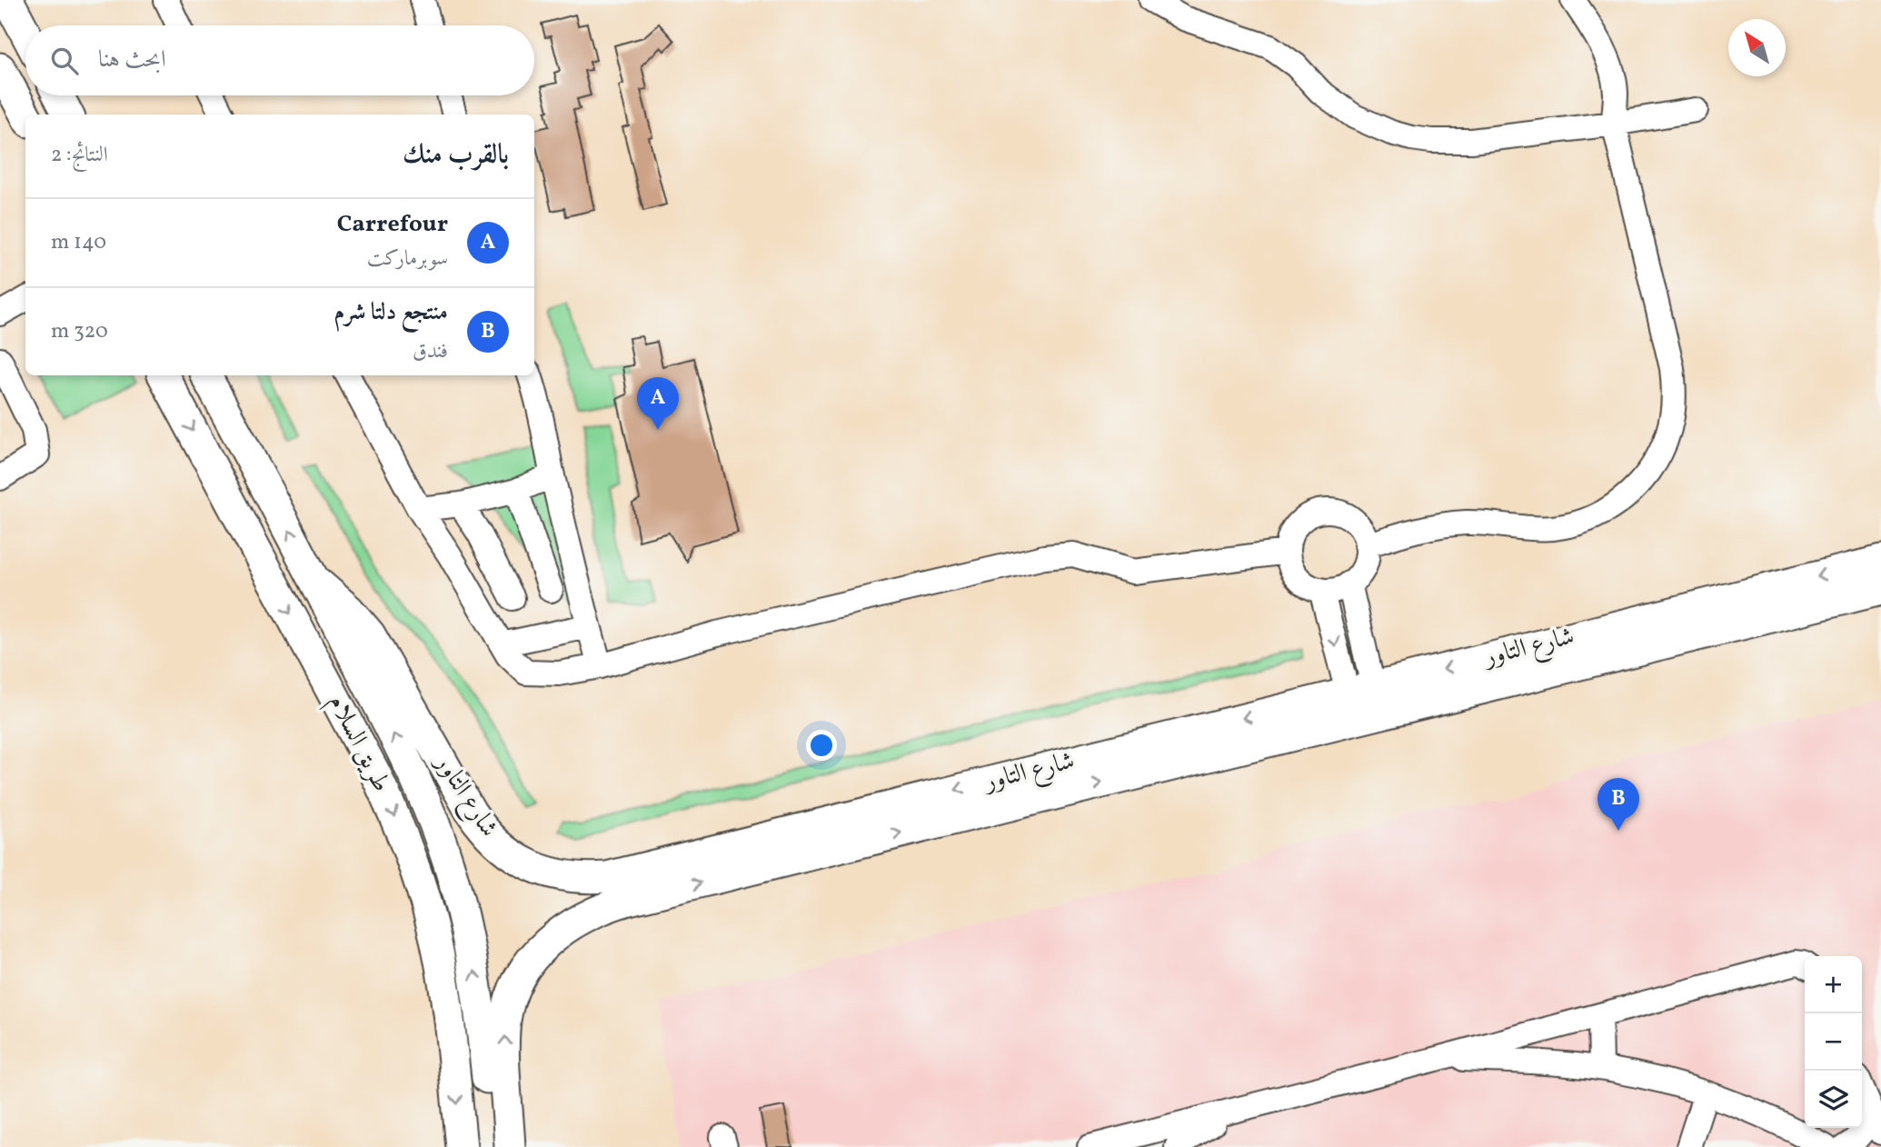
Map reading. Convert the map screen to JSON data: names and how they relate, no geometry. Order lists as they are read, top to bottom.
{
  "streets": {
    "main road": ["شارع التاور", "طريق السلام"]
  },
  "crossings": [
    ["شارع التاور", "طريق السلام"]
  ],
  "north": "top left",
  "page": {
    "search": "ابحث هنا",
    "heading": ["بالقرب منك", "النتائج: 2"],
    "list": [
      {
        "mark": "A",
        "name": "Carrefour",
        "note": "سوبرماركت",
        "value": "140 m"
      },
      {
        "mark": "B",
        "name": "منتجع دلتا شرم",
        "note": "فندق",
        "value": "320 m"
      }
    ],
    "pins": ["A", "B"],
    "map_buttons": ["+", "−"]
  }
}
